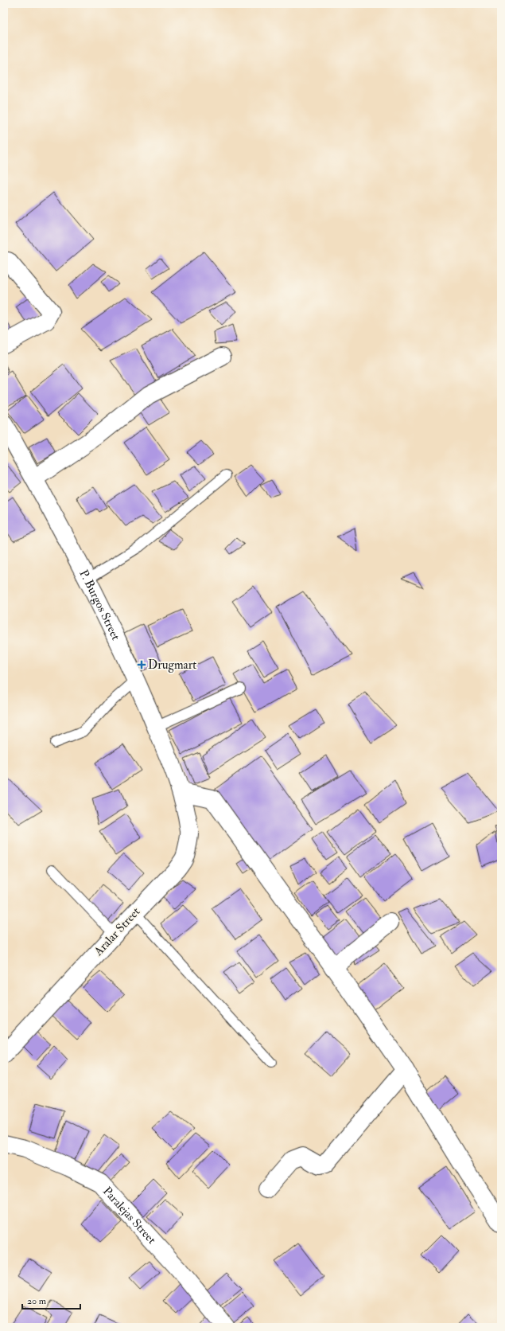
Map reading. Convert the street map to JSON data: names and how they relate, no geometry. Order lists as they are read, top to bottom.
{
  "streets": {
    "street": ["P. Burgos Street", "Aralar Street", "Paralejas Street"]
  },
  "crossings": [
    ["P. Burgos Street", "Aralar Street"]
  ],
  "places": {
    "health": ["Drugmart"]
  },
  "scale_bar": "20 m"
}
